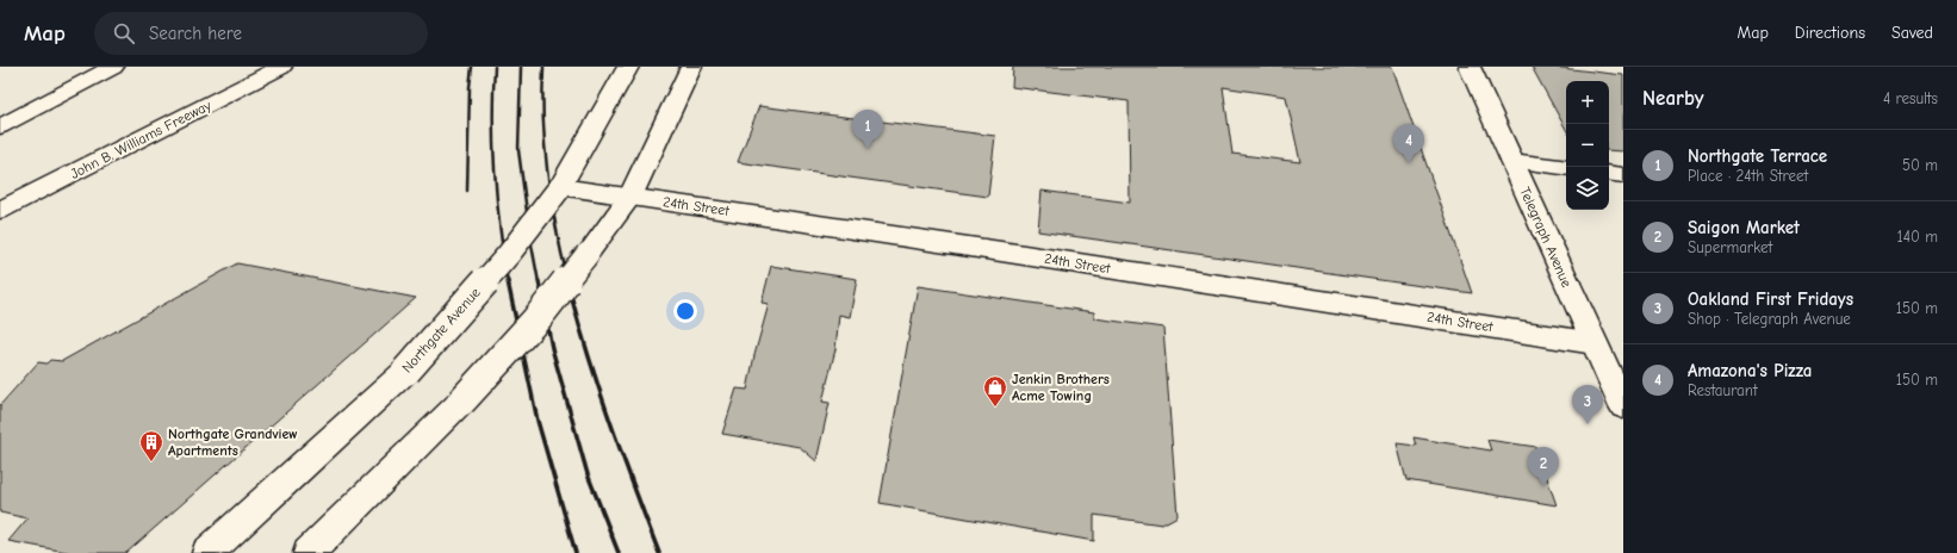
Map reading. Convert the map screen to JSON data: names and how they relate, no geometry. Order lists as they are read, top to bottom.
{
  "streets": {
    "main road": [
      "John B. Williams Freeway",
      "24th Street",
      "Telegraph Avenue",
      "Northgate Avenue"
    ]
  },
  "crossings": [
    ["24th Street", "Telegraph Avenue"],
    ["24th Street", "Northgate Avenue"]
  ],
  "places": {
    "shop": ["Jenkin Brothers Acme Towing"],
    "building": ["Northgate Grandview Apartments"]
  },
  "page": {
    "header": "Map",
    "search": "Search here",
    "nav": ["Map", "Directions", "Saved"],
    "heading": ["Nearby", "4 results"],
    "map_buttons": ["+", "−"],
    "pins": [
      "1",
      "4",
      "3",
      "2"
    ],
    "list": [
      {
        "mark": "1",
        "name": "Northgate Terrace",
        "note": "Place · 24th Street",
        "value": "50 m"
      },
      {
        "mark": "2",
        "name": "Saigon Market",
        "note": "Supermarket",
        "value": "140 m"
      },
      {
        "mark": "3",
        "name": "Oakland First Fridays",
        "note": "Shop · Telegraph Avenue",
        "value": "150 m"
      },
      {
        "mark": "4",
        "name": "Amazona's Pizza",
        "note": "Restaurant",
        "value": "150 m"
      }
    ]
  }
}
